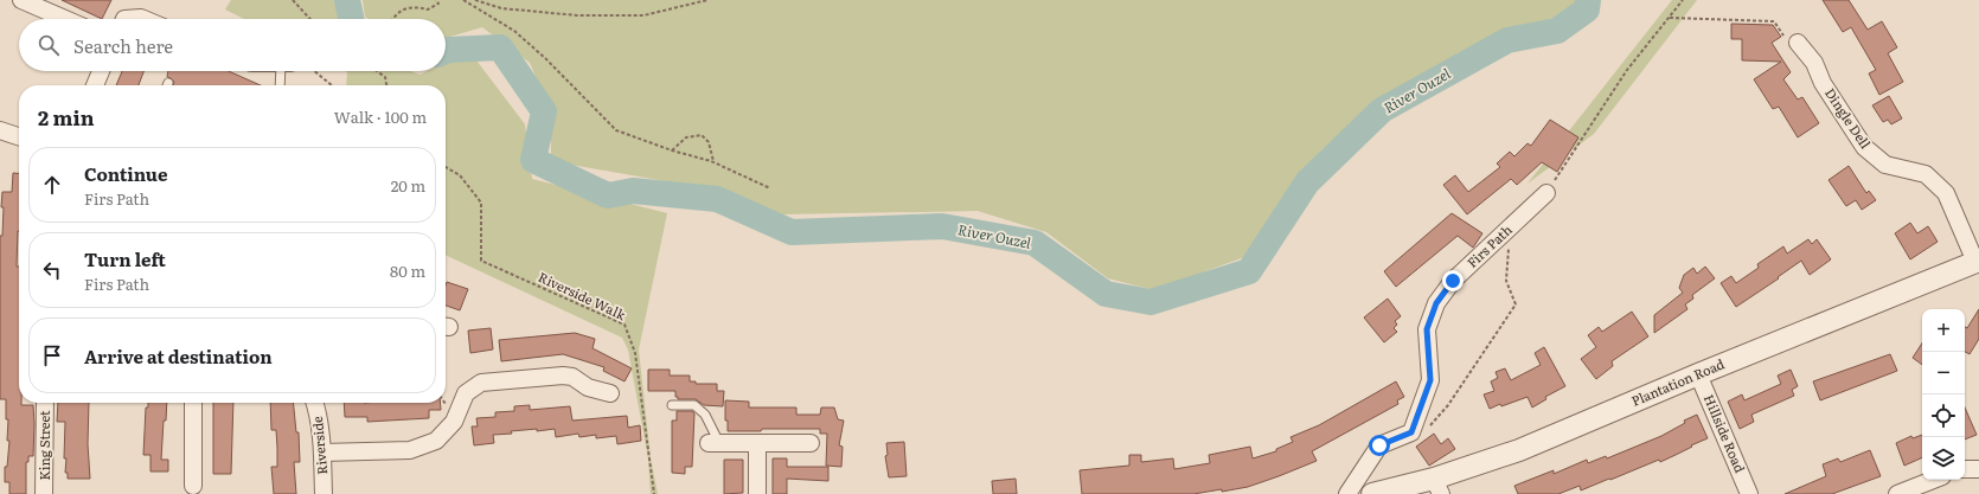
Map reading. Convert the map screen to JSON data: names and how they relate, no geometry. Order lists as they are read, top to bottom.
{
  "streets": {
    "street": [
      "Dingle Dell",
      "Firs Path",
      "Plantation Road",
      "Hillside Road",
      "King Street",
      "Riverside"
    ],
    "path": ["Riverside Walk"]
  },
  "crossings": [
    ["Dingle Dell", "Plantation Road"],
    ["Plantation Road", "Hillside Road"]
  ],
  "water": ["River Ouzel"],
  "page": {
    "search": "Search here",
    "heading": ["2 min", "Walk · 100 m"],
    "list": [
      ["Continue", "Firs Path", "20 m"],
      ["Turn left", "Firs Path", "80 m"],
      "Arrive at destination"
    ],
    "map_buttons": ["+", "−"]
  }
}
